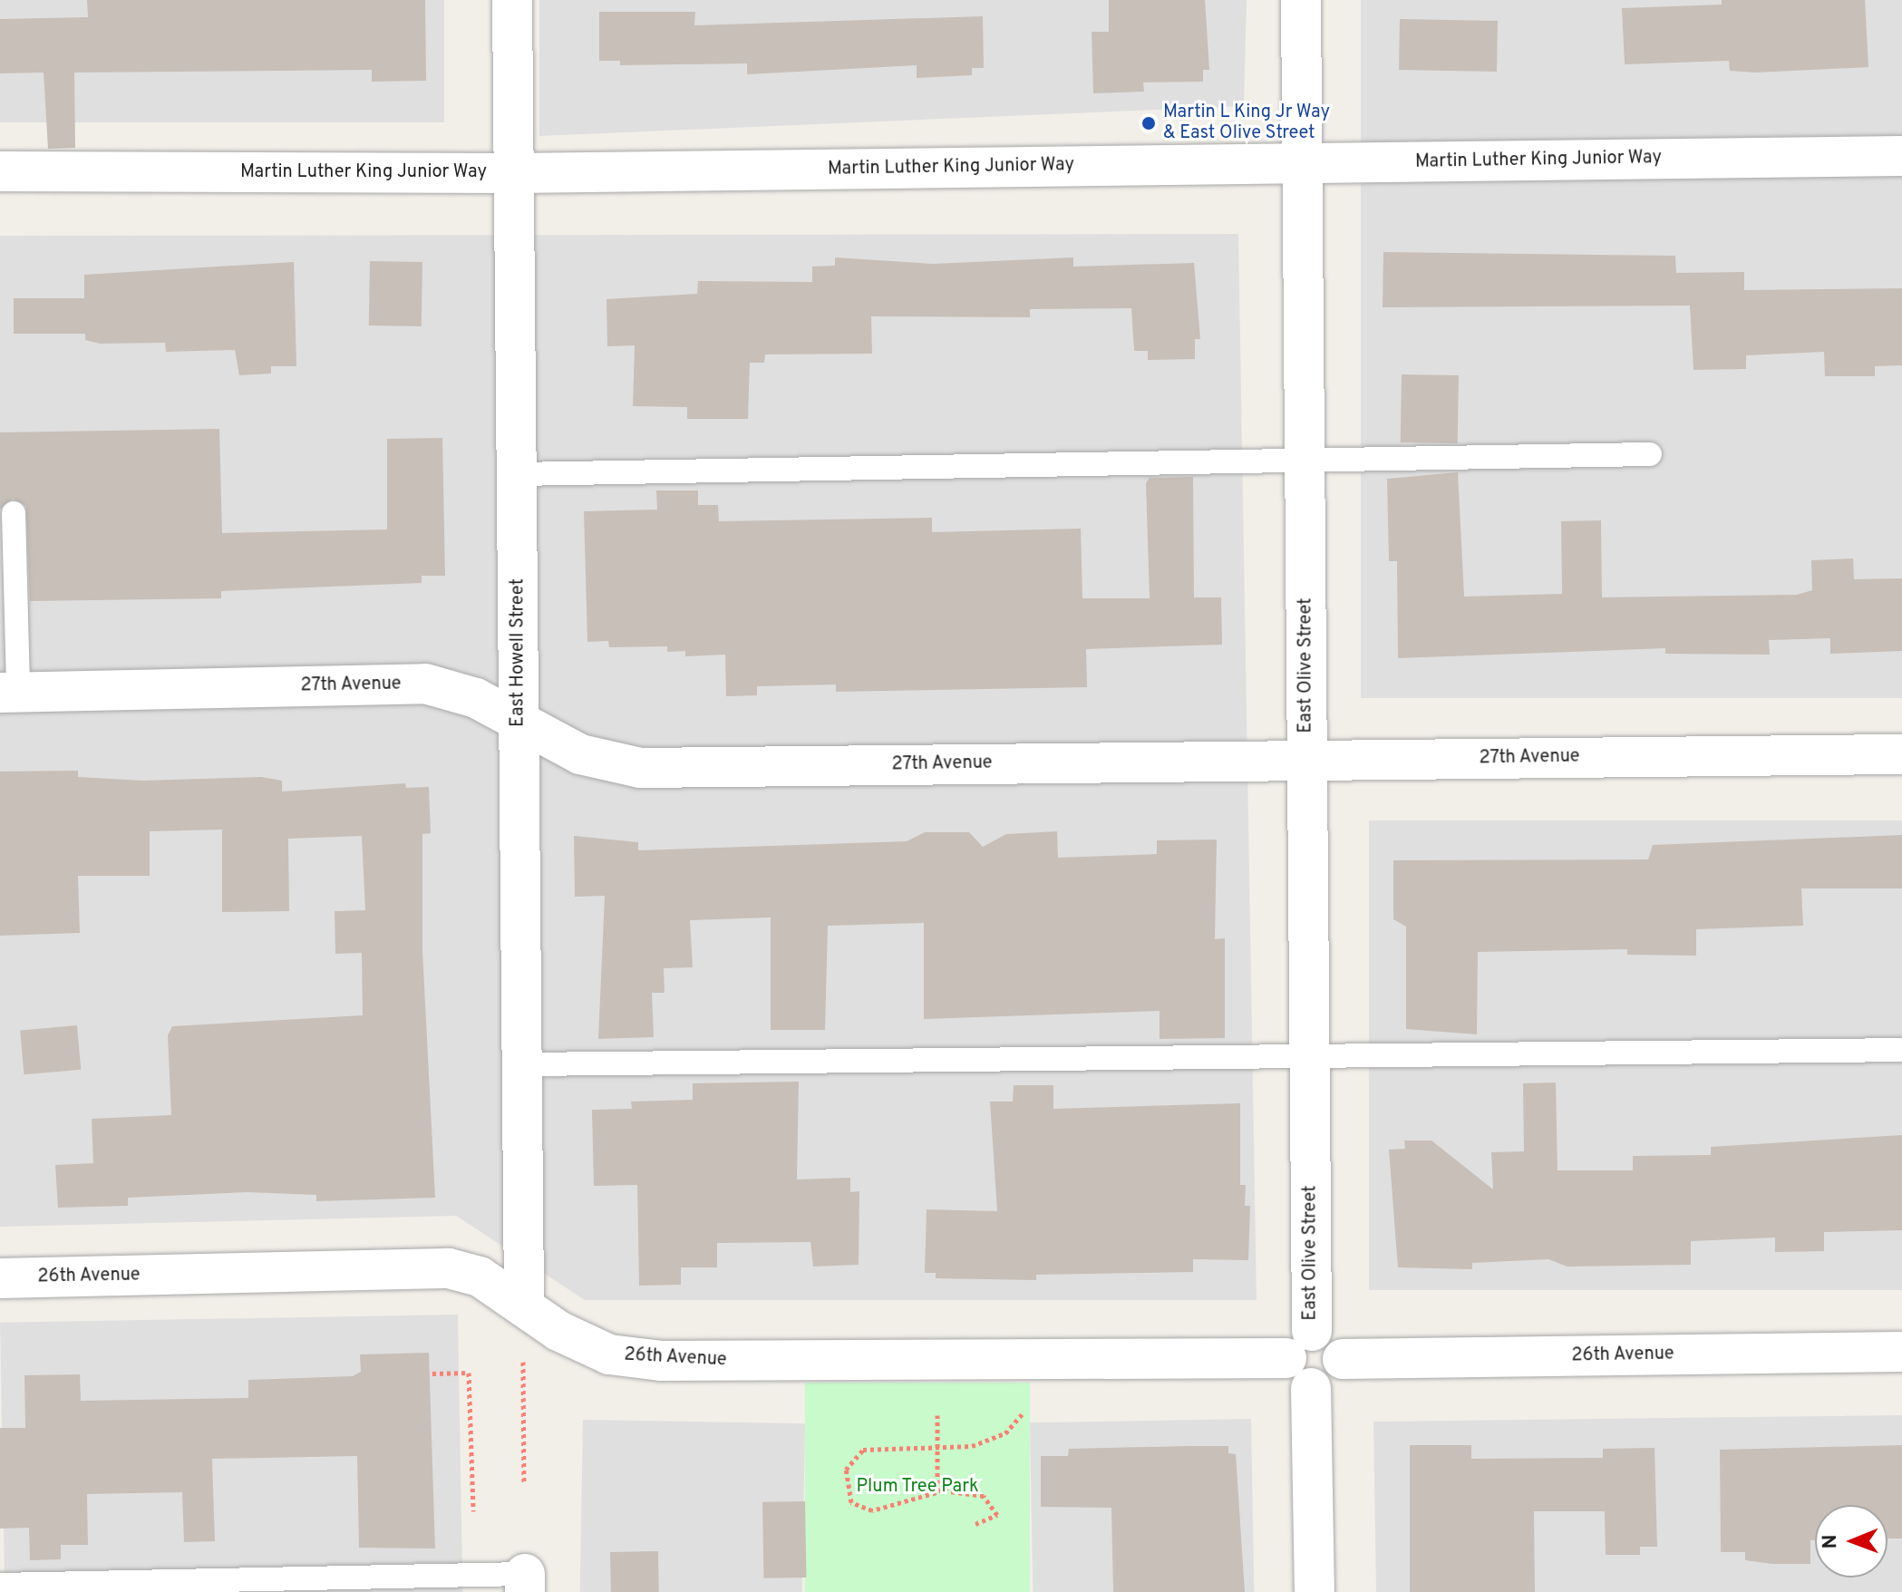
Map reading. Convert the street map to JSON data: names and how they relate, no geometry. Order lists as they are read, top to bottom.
{
  "streets": {
    "street": [
      "Martin Luther King Junior Way",
      "East Howell Street",
      "East Olive Street",
      "27th Avenue",
      "26th Avenue"
    ]
  },
  "crossings": [
    ["Martin Luther King Junior Way", "East Howell Street"],
    ["Martin Luther King Junior Way", "East Olive Street"],
    ["East Howell Street", "27th Avenue"],
    ["East Howell Street", "26th Avenue"],
    ["East Olive Street", "27th Avenue"],
    ["East Olive Street", "26th Avenue"]
  ],
  "parks": ["Plum Tree Park"],
  "places": ["Martin L King Jr Way & East Olive Street"],
  "north": "left"
}
